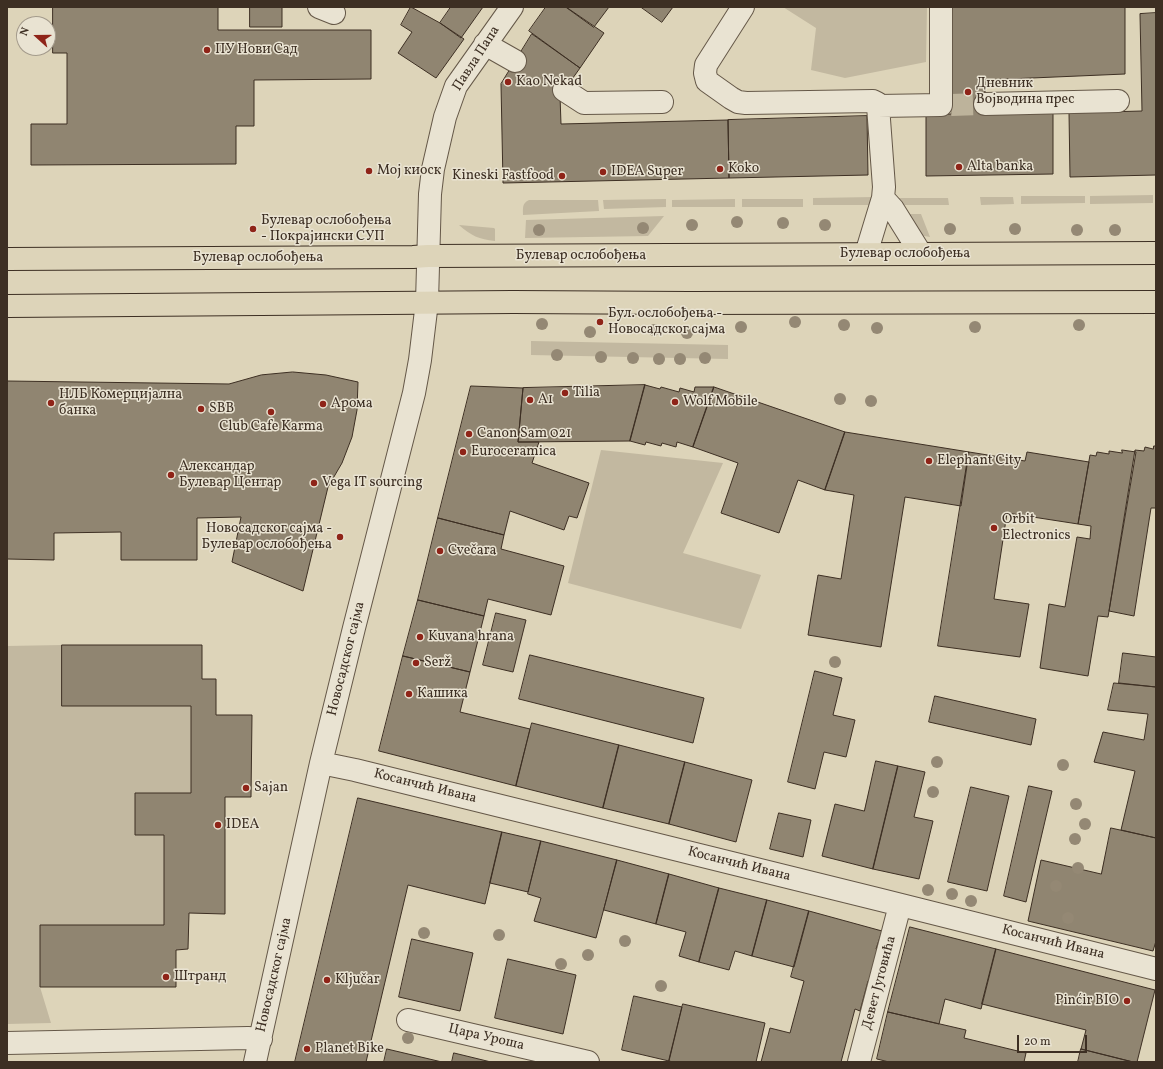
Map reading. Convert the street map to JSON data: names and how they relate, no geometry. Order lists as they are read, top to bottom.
{
  "streets": {
    "main road": ["Булевар ослобођења"],
    "street": [
      "Павла Папа",
      "Новосадског сајма",
      "Косанчић Ивана",
      "Девет Југовића",
      "Цара Уроша"
    ]
  },
  "crossings": [
    ["Павла Папа", "Булевар ослобођења"],
    ["Павла Папа", "Новосадског сајма"],
    ["Булевар ослобођења", "Новосадског сајма"],
    ["Новосадског сајма", "Косанчић Ивана"],
    ["Косанчић Ивана", "Девет Југовића"]
  ],
  "places": [
    "ПУ Нови Сад",
    "Kao Nekad",
    "Дневник Војводина прес",
    "Alta banka",
    "Koko",
    "Мој киоск",
    "IDEA Super",
    "Kineski Fastfood",
    "Булевар ослобођења - Покрајински СУП",
    "Бул. ослобођења - Новосадског сајма",
    "Tilia",
    "A1",
    "Wolf Mobile",
    "НЛБ Комерцијална банка",
    "Арома",
    "SBB",
    "Club Cafe Karma",
    "Canon Sam 021",
    "Euroceramica",
    "Elephant City",
    "Александар Булевар Центар",
    "Vega IT sourcing",
    "Orbit Electronics",
    "Новосадског сајма - Булевар ослобођења",
    "Cvečara",
    "Kuvana hrana",
    "Serž",
    "Кашика",
    "Sajan",
    "IDEA",
    "Штранд",
    "Ključar",
    "Pinćir BIO",
    "Planet Bike"
  ],
  "scale_bar": "20 m",
  "north": "left"
}
